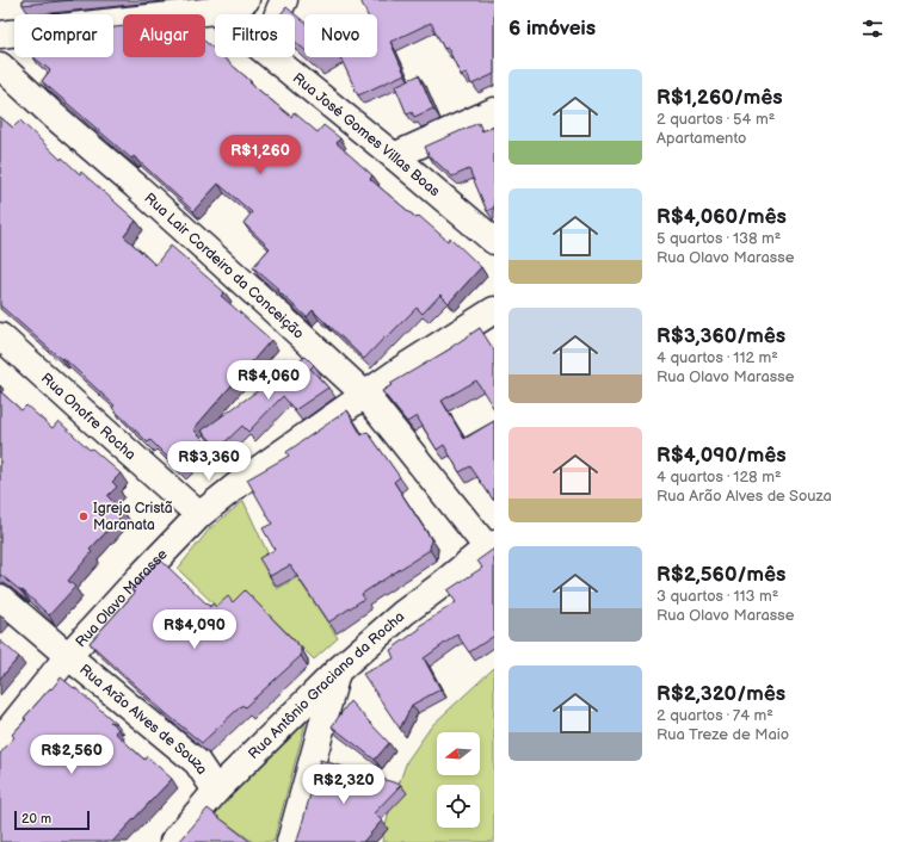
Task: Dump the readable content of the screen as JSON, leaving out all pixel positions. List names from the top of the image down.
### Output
{
  "streets": {
    "street": [
      "Rua José Gomes Villas Boas",
      "Rua Lair Cordeiro da Conceição",
      "Rua Onofre Rocha",
      "Rua Olavo Marasse",
      "Rua Antônio Graciano da Rocha",
      "Rua Arão Alves de Souza"
    ]
  },
  "crossings": [
    ["Rua Lair Cordeiro da Conceição", "Rua Olavo Marasse"],
    ["Rua Lair Cordeiro da Conceição", "Rua Antônio Graciano da Rocha"],
    ["Rua Onofre Rocha", "Rua Olavo Marasse"],
    ["Rua Olavo Marasse", "Rua Arão Alves de Souza"],
    ["Rua Antônio Graciano da Rocha", "Rua Arão Alves de Souza"]
  ],
  "places": ["Igreja Cristã Maranata"],
  "scale_bar": "20 m",
  "north": "left",
  "page": {
    "heading": "6 imóveis",
    "chip": [
      "Comprar",
      "Alugar",
      "Filtros",
      "Novo"
    ],
    "list": [
      {
        "name": "R$1,260/mês",
        "note": "2 quartos · 54 m² · Apartamento"
      },
      {
        "name": "R$4,060/mês",
        "note": "5 quartos · 138 m² · Rua Olavo Marasse"
      },
      {
        "name": "R$3,360/mês",
        "note": "4 quartos · 112 m² · Rua Olavo Marasse"
      },
      {
        "name": "R$4,090/mês",
        "note": "4 quartos · 128 m² · Rua Arão Alves de Souza"
      },
      {
        "name": "R$2,560/mês",
        "note": "3 quartos · 113 m² · Rua Olavo Marasse"
      },
      {
        "name": "R$2,320/mês",
        "note": "2 quartos · 74 m² · Rua Treze de Maio"
      }
    ],
    "price": [
      "R$1,260",
      "R$4,060",
      "R$3,360",
      "R$4,090",
      "R$2,560",
      "R$2,320"
    ],
    "scale": "20 m"
  }
}
